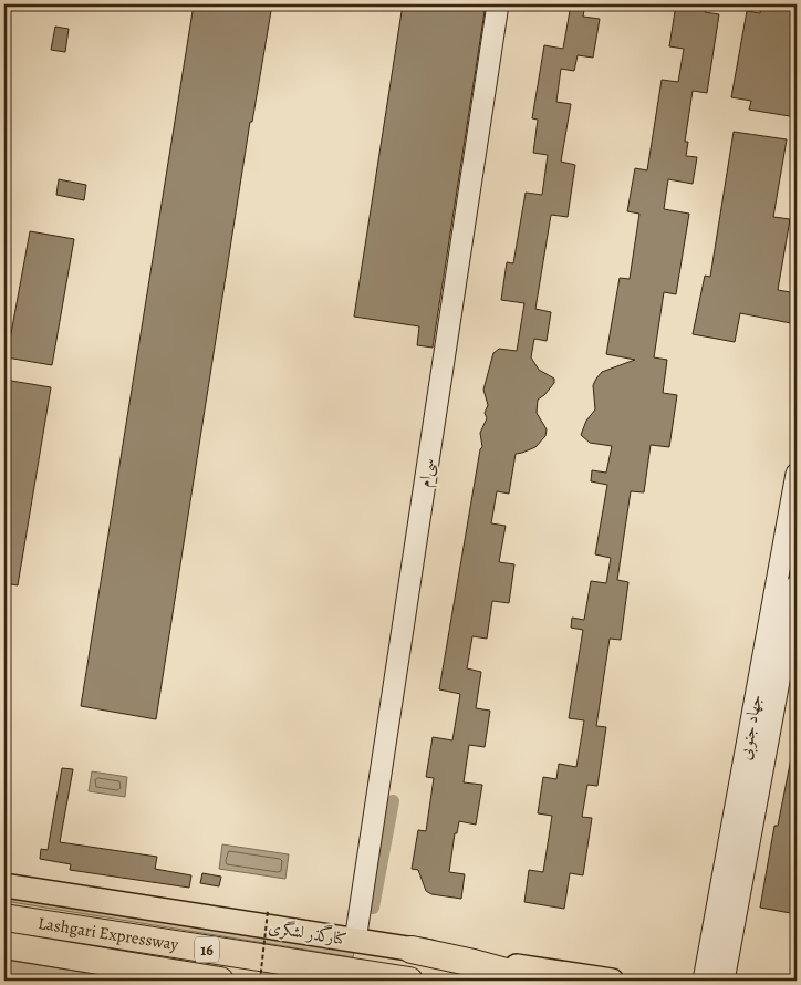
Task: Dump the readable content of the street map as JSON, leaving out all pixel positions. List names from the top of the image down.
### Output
{
  "streets": {
    "highway": ["Lashgari Expressway", "16"],
    "main road": ["کنارگذر لشگری"],
    "street": ["سی‌ام", "جهاد جنوبی"]
  },
  "crossings": [
    ["سی‌ام", "کنارگذر لشگری"]
  ]
}
